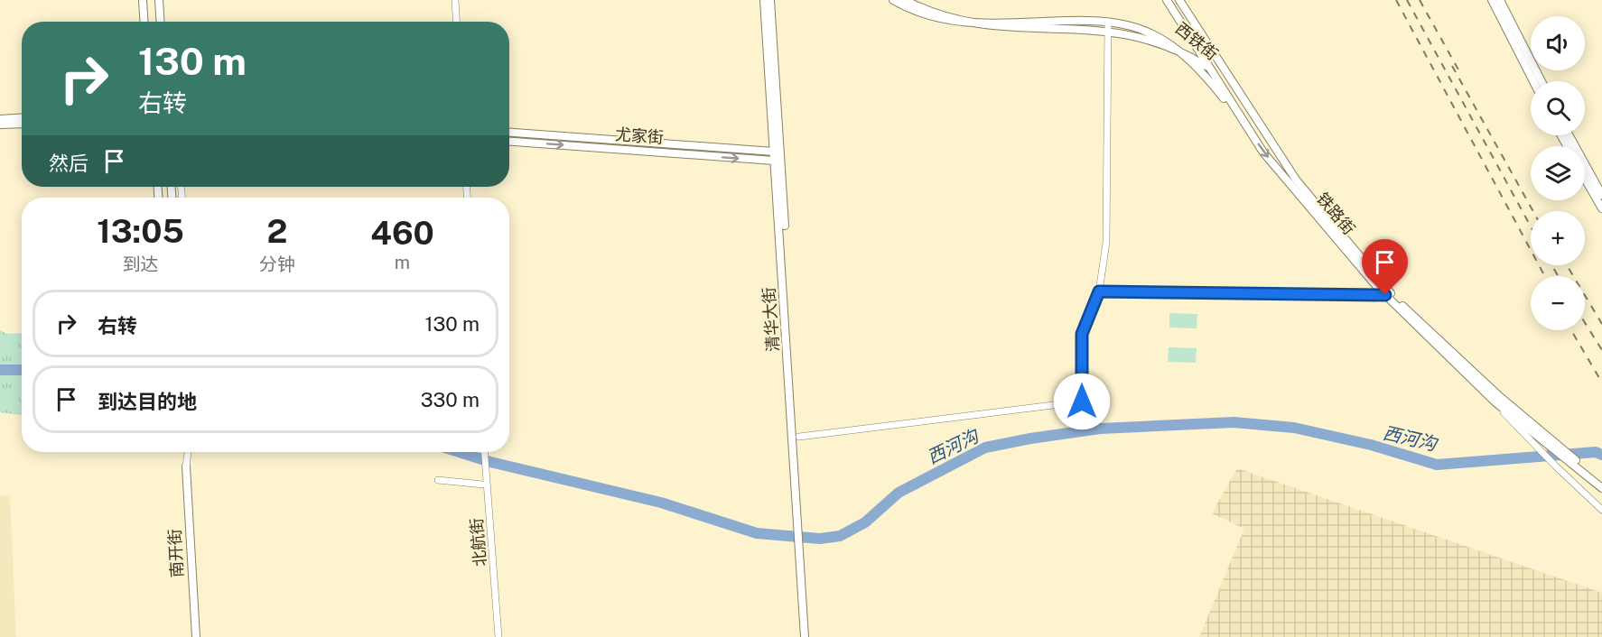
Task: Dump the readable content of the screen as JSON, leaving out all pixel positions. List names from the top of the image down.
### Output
{
  "streets": {
    "main road": [
      "西铁街",
      "尤家街",
      "铁路街",
      "清华大街",
      "南开街"
    ],
    "street": ["北航街"]
  },
  "crossings": [
    ["西铁街", "铁路街"],
    ["尤家街", "清华大街"]
  ],
  "water": ["西河沟"],
  "page": {
    "map_buttons": ["+", "−"],
    "turn": ["130 m", "右转"],
    "then": "然后",
    "eta": [
      "13:05",
      "到达",
      "2",
      "分钟",
      "460",
      "m"
    ],
    "list": [
      {
        "name": "右转",
        "value": "130 m"
      },
      {
        "name": "到达目的地",
        "value": "330 m"
      }
    ]
  }
}
